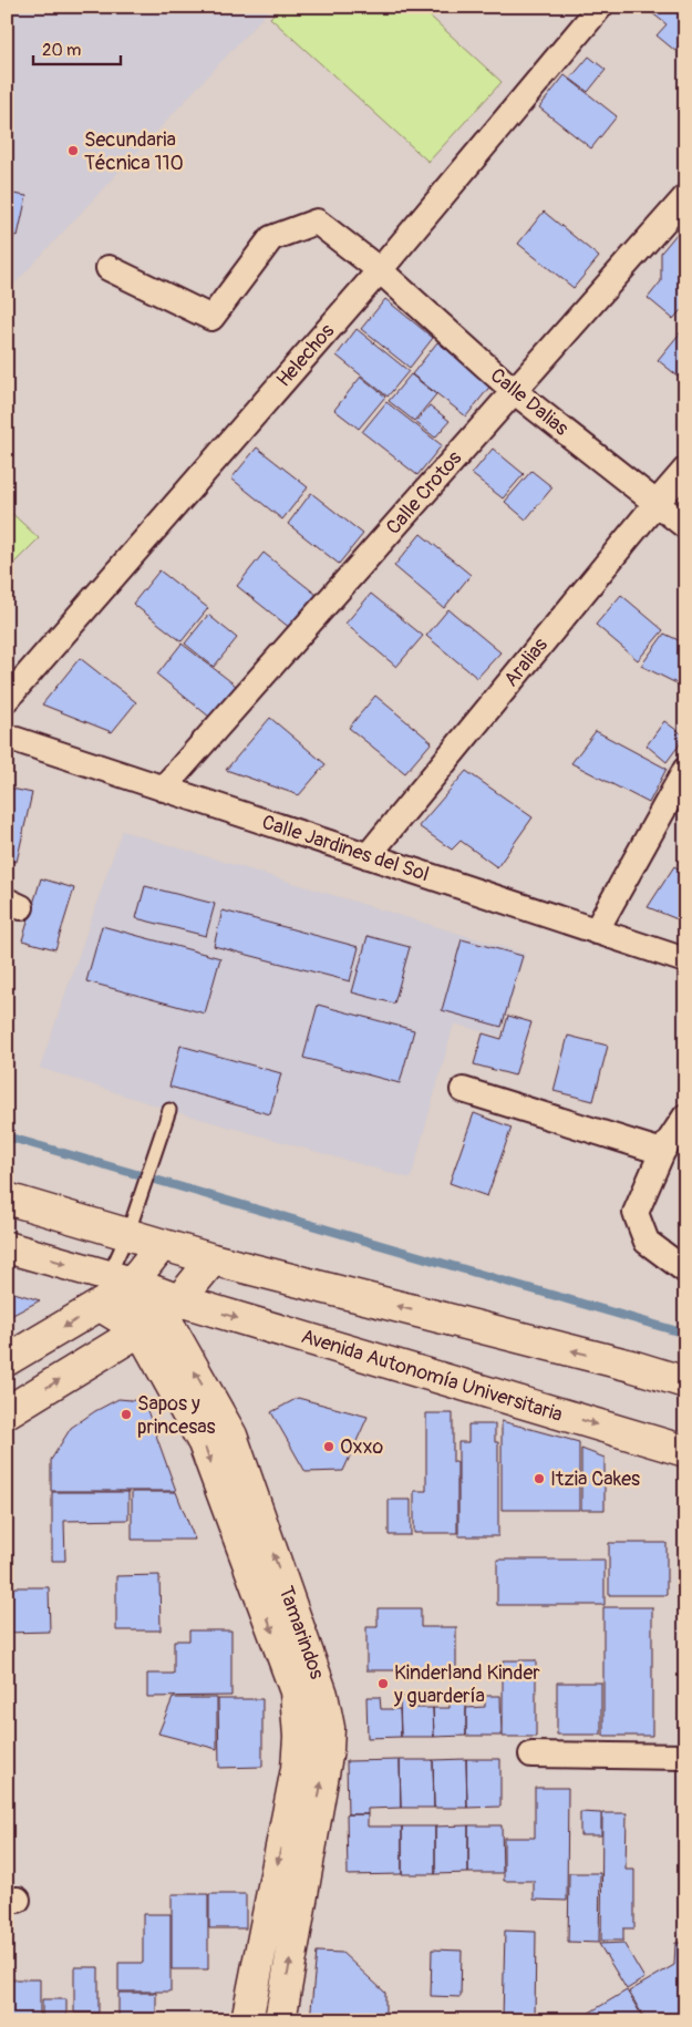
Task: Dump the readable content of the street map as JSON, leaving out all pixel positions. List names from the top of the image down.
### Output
{
  "streets": {
    "street": [
      "Helechos",
      "Calle Dalias",
      "Calle Crotos",
      "Aralias",
      "Calle Jardines del Sol",
      "Avenida Autonomía Universitaria",
      "Tamarindos"
    ]
  },
  "crossings": [
    ["Helechos", "Calle Dalias"],
    ["Calle Dalias", "Calle Crotos"],
    ["Calle Dalias", "Aralias"],
    ["Calle Crotos", "Calle Jardines del Sol"],
    ["Aralias", "Calle Jardines del Sol"],
    ["Avenida Autonomía Universitaria", "Tamarindos"]
  ],
  "places": [
    "Secundaria Técnica 110",
    "Sapos y princesas",
    "Oxxo",
    "Itzia Cakes",
    "Kinderland Kinder y guardería"
  ],
  "scale_bar": "20 m"
}
